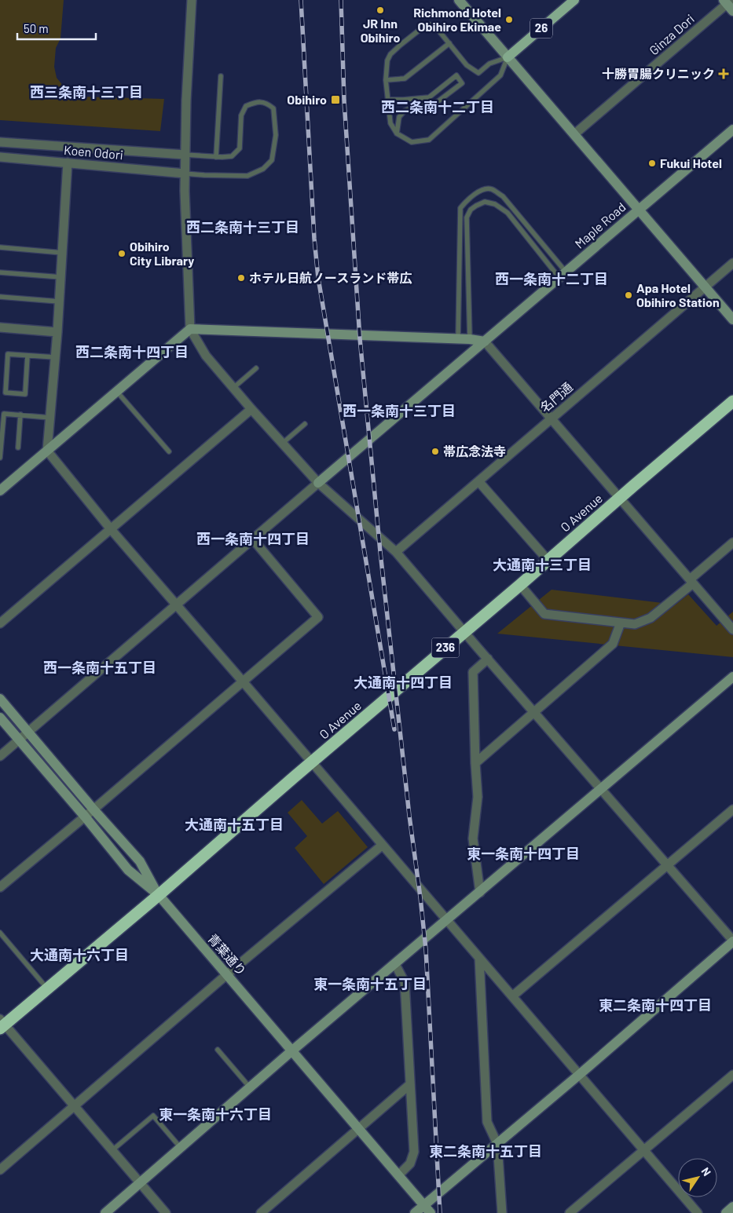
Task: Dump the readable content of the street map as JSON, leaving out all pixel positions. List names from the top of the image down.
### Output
{
  "streets": {
    "highway": ["O Avenue", "236"],
    "main road": ["26"],
    "street": [
      "Ginza Dori",
      "Koen Odori",
      "Maple Road",
      "名門通",
      "青葉通り"
    ]
  },
  "crossings": [
    ["O Avenue", "青葉通り"]
  ],
  "districts": [
    "西三条南十三丁目",
    "西二条南十二丁目",
    "西二条南十三丁目",
    "西一条南十二丁目",
    "西二条南十四丁目",
    "西一条南十三丁目",
    "西一条南十四丁目",
    "大通南十三丁目",
    "西一条南十五丁目",
    "大通南十四丁目",
    "大通南十五丁目",
    "東一条南十四丁目",
    "大通南十六丁目",
    "東一条南十五丁目",
    "東二条南十四丁目",
    "東一条南十六丁目",
    "東二条南十五丁目"
  ],
  "places": {
    "other": [
      "JR Inn Obihiro",
      "Richmond Hotel Obihiro Ekimae",
      "Fukui Hotel",
      "Obihiro City Library",
      "ホテル日航ノースランド帯広",
      "Apa Hotel Obihiro Station",
      "帯広念法寺"
    ],
    "health": ["十勝胃腸クリニック"],
    "transit": ["Obihiro"]
  },
  "scale_bar": "50 m",
  "north": "top right"
}
